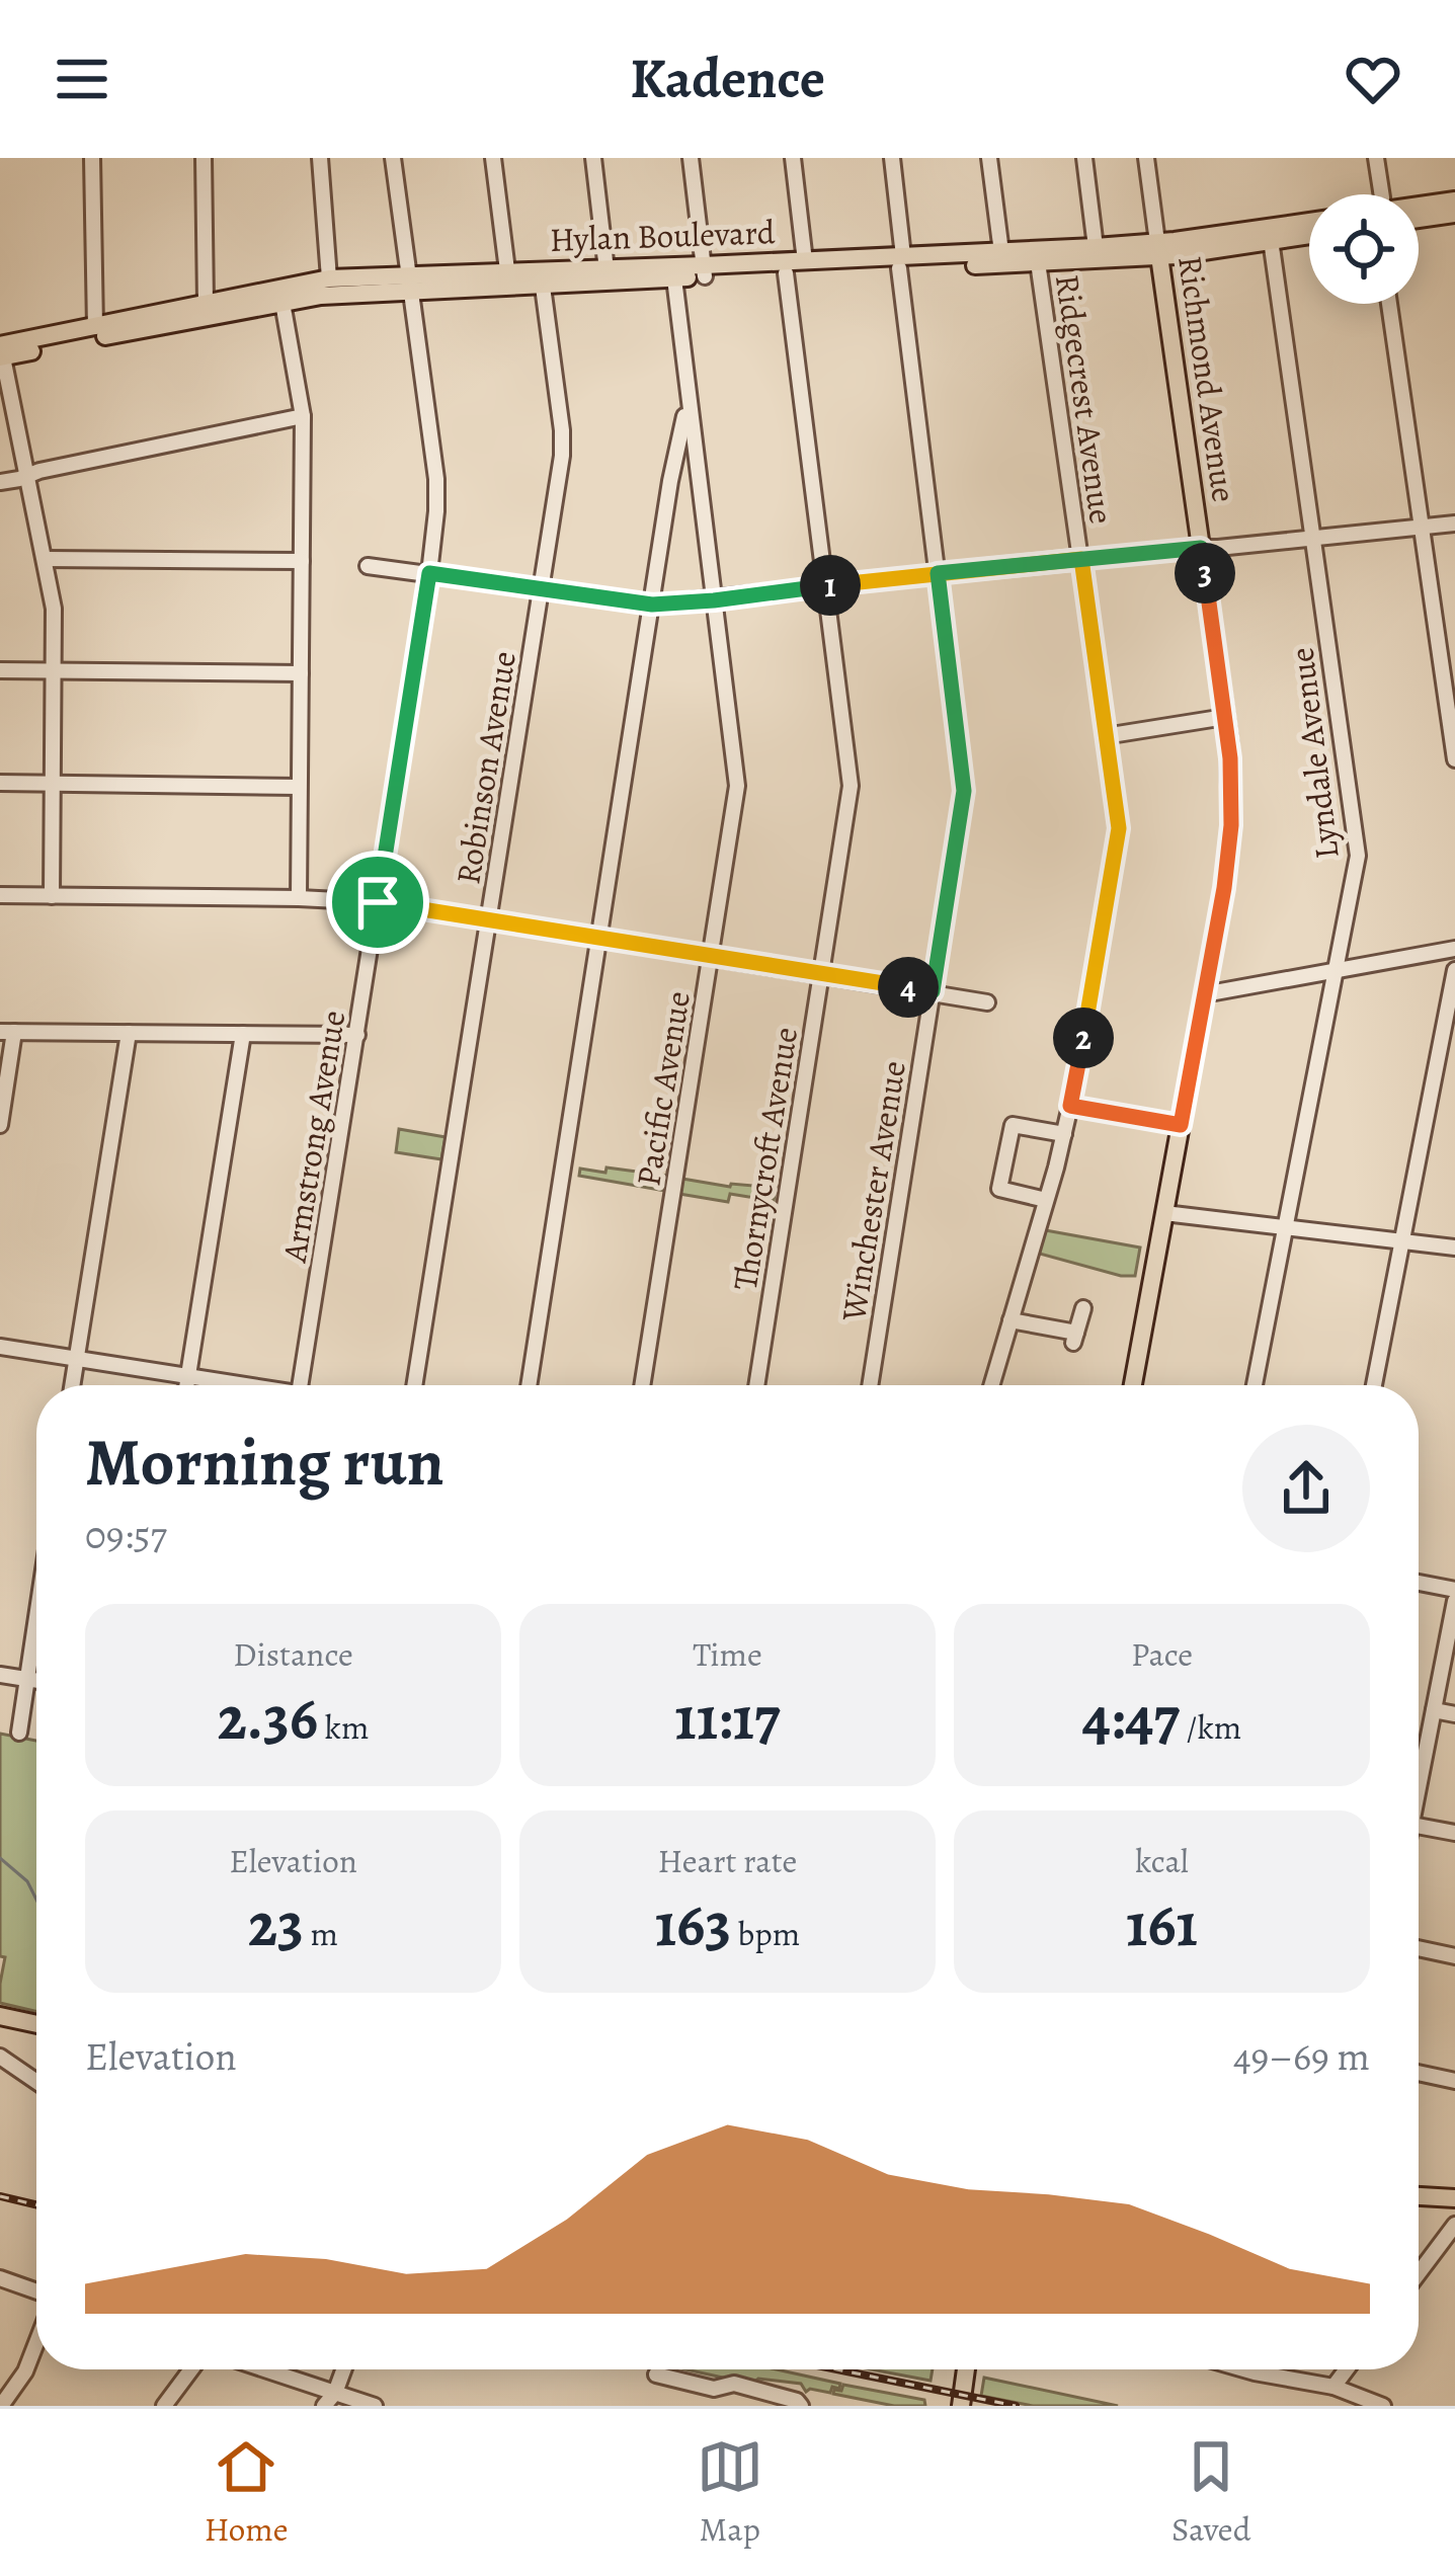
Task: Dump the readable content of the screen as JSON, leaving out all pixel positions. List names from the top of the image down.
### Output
{
  "streets": {
    "main road": ["Hylan Boulevard", "Richmond Avenue"],
    "street": [
      "Ridgecrest Avenue",
      "Lyndale Avenue",
      "Robinson Avenue",
      "Pacific Avenue",
      "Armstrong Avenue",
      "Thornycroft Avenue",
      "Winchester Avenue"
    ]
  },
  "crossings": [
    ["Hylan Boulevard", "Richmond Avenue"],
    ["Hylan Boulevard", "Ridgecrest Avenue"],
    ["Hylan Boulevard", "Lyndale Avenue"],
    ["Hylan Boulevard", "Robinson Avenue"],
    ["Hylan Boulevard", "Pacific Avenue"],
    ["Hylan Boulevard", "Armstrong Avenue"],
    ["Hylan Boulevard", "Thornycroft Avenue"],
    ["Hylan Boulevard", "Winchester Avenue"]
  ],
  "page": {
    "header": "Kadence",
    "pins": [
      "3",
      "1",
      "4",
      "2"
    ],
    "heading": ["Morning run", "09:57"],
    "stats": [
      ["Distance", "2.36 km"],
      ["Time", "11:17"],
      ["Pace", "4:47 /km"],
      ["Elevation", "23 m"],
      ["Heart rate", "163 bpm"],
      ["kcal", "161"]
    ],
    "chart": ["Elevation", "49–69 m"],
    "tabs": ["Home", "Map", "Saved"]
  }
}
